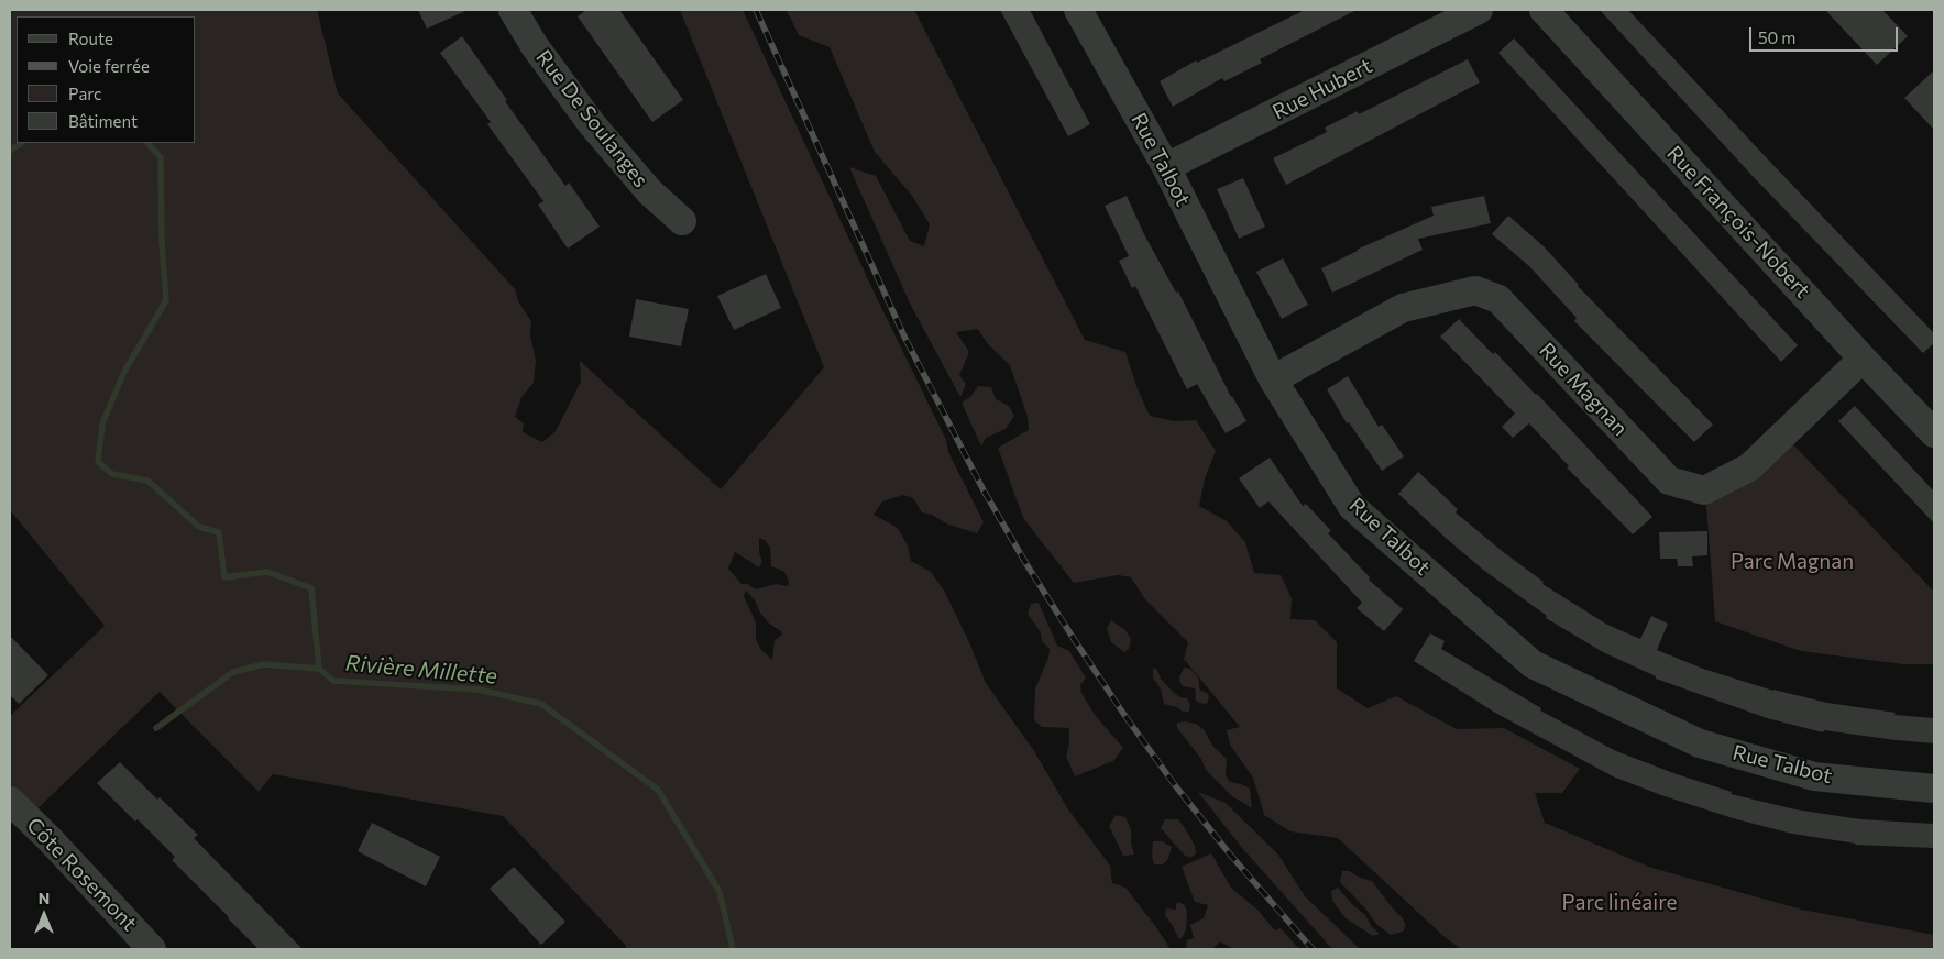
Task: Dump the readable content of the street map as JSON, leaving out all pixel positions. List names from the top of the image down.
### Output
{
  "streets": {
    "street": [
      "Rue Hubert",
      "Rue De Soulanges",
      "Rue Talbot",
      "Rue François-Nobert",
      "Rue Magnan",
      "Côte Rosemont"
    ]
  },
  "crossings": [
    ["Rue Hubert", "Rue Talbot"],
    ["Rue Talbot", "Rue Magnan"],
    ["Rue François-Nobert", "Rue Magnan"]
  ],
  "water": ["Rivière Millette"],
  "parks": ["Parc Magnan", "Parc linéaire"],
  "legend": [
    "Route",
    "Voie ferrée",
    "Parc",
    "Bâtiment"
  ],
  "scale_bar": "50 m",
  "north": "top"
}
